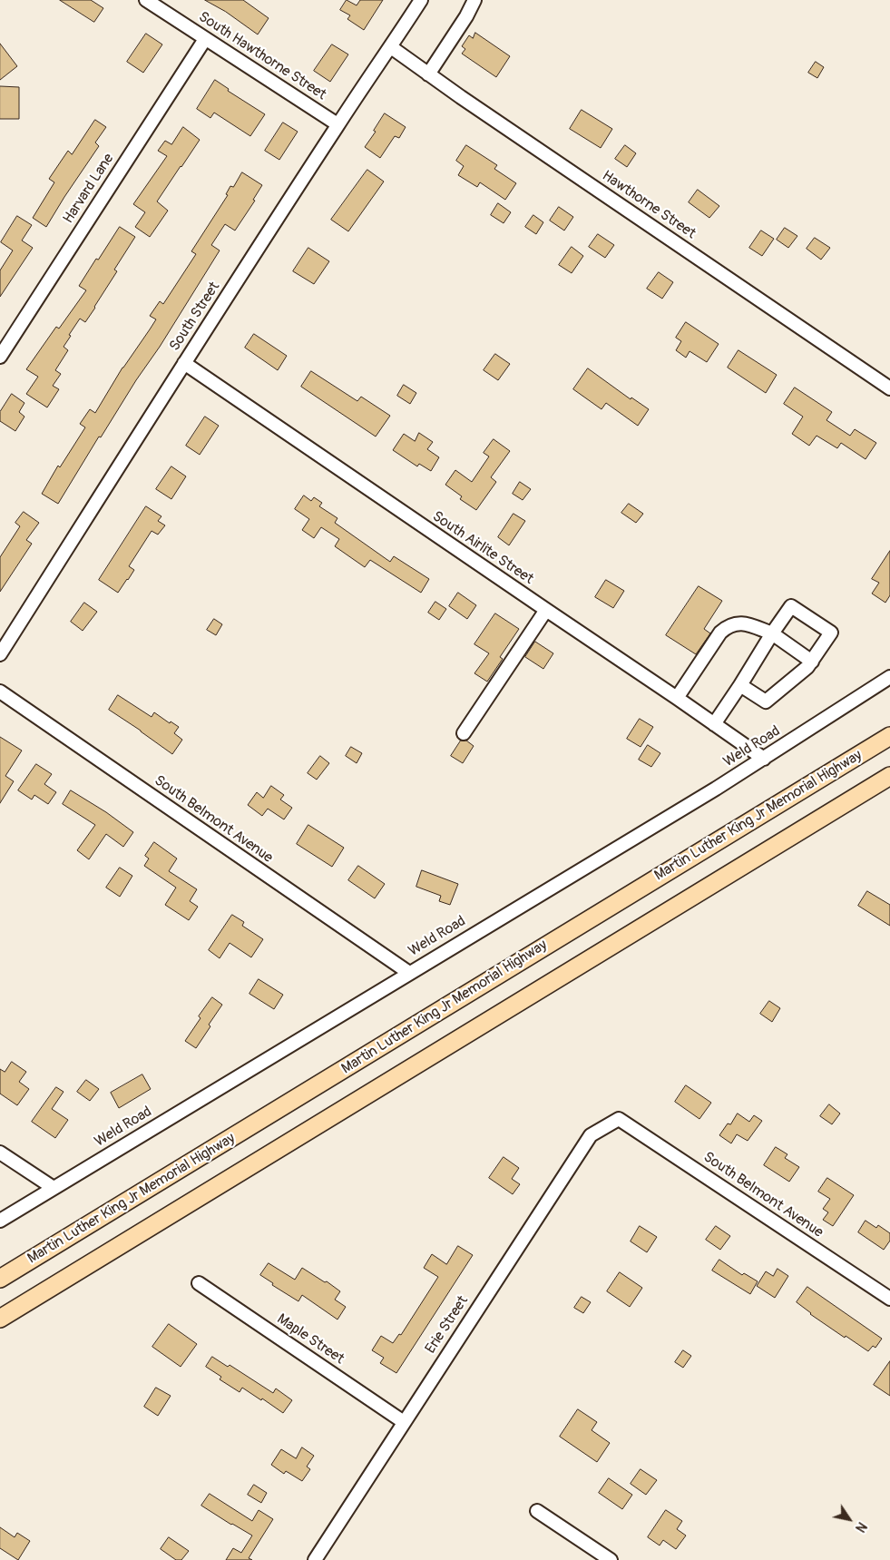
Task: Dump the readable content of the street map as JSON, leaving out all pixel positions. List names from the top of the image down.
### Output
{
  "streets": {
    "highway": ["Martin Luther King Jr Memorial Highway"],
    "street": [
      "South Hawthorne Street",
      "Harvard Lane",
      "Hawthorne Street",
      "South Street",
      "South Airlite Street",
      "Weld Road",
      "South Belmont Avenue",
      "Erie Street",
      "Maple Street"
    ]
  },
  "crossings": [
    ["South Hawthorne Street", "Harvard Lane"],
    ["South Hawthorne Street", "South Street"],
    ["Hawthorne Street", "South Street"],
    ["South Street", "South Airlite Street"],
    ["South Airlite Street", "Weld Road"],
    ["Weld Road", "South Belmont Avenue"],
    ["South Belmont Avenue", "Erie Street"],
    ["Erie Street", "Maple Street"]
  ],
  "north": "bottom right"
}
